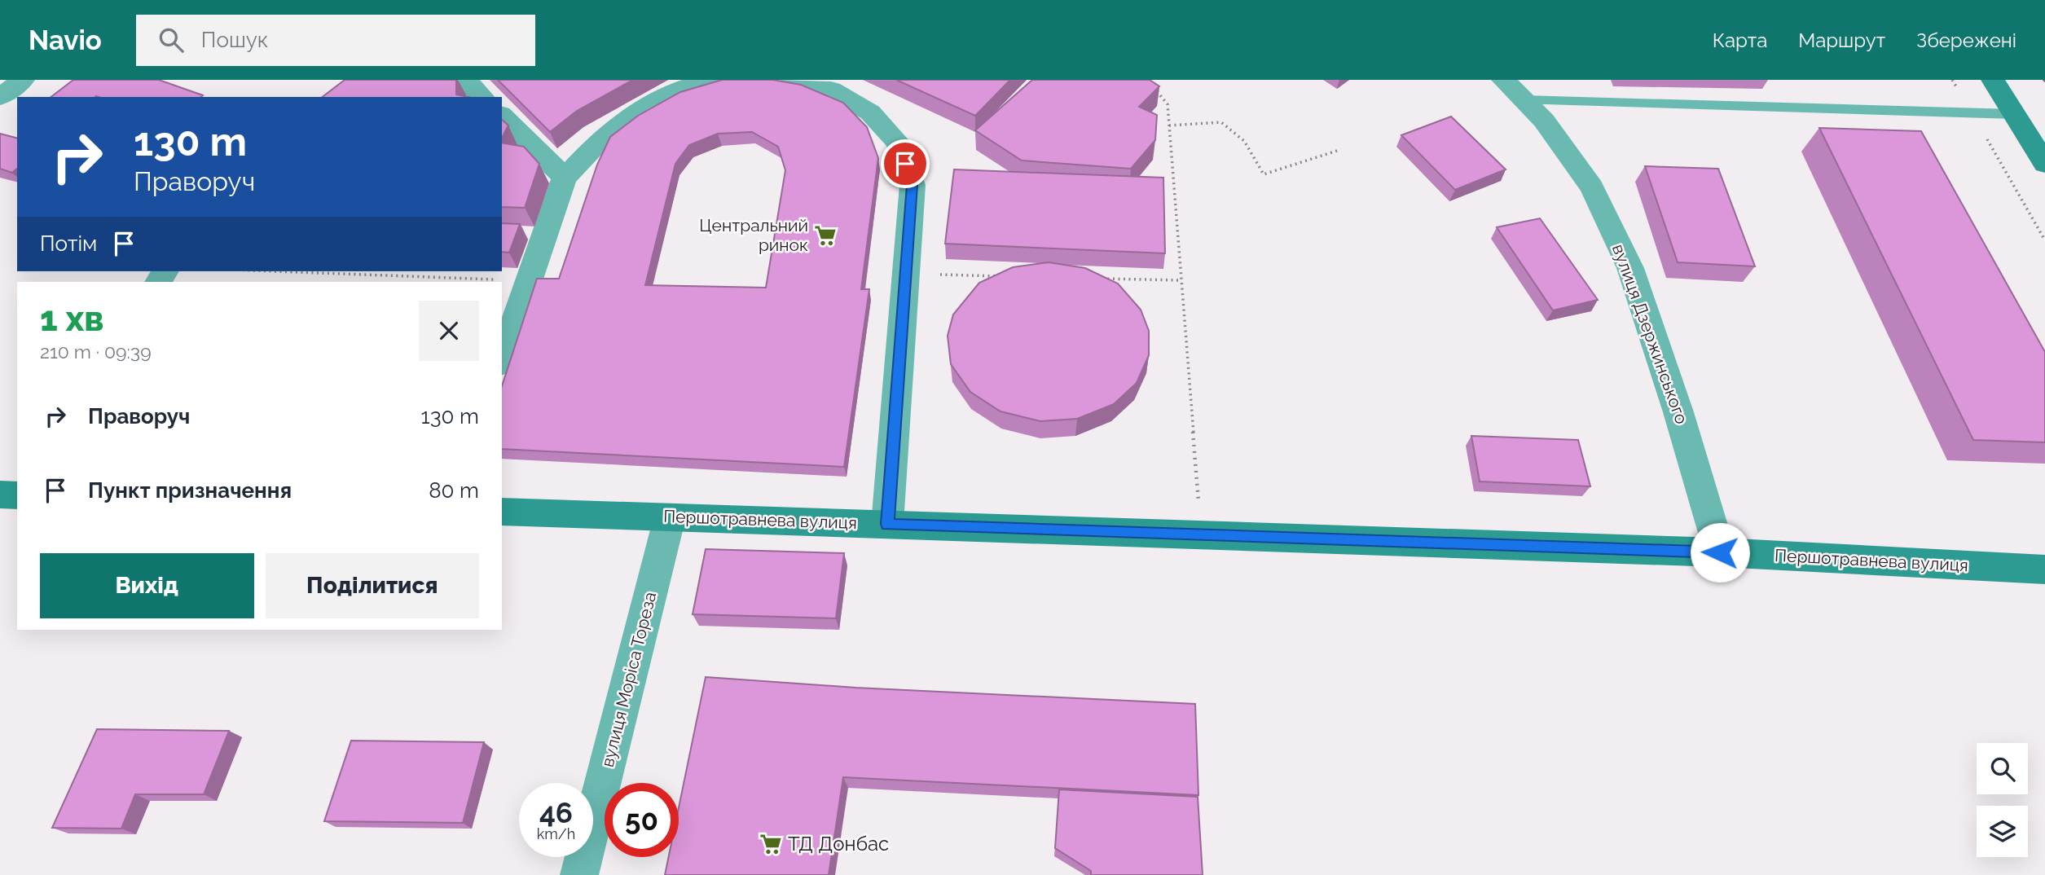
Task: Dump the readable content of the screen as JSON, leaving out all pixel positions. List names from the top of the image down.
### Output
{
  "streets": {
    "main road": ["Першотравнева вулиця"],
    "street": ["вулиця Дзержинського", "вулиця Моріса Тореза"]
  },
  "crossings": [
    ["вулиця Дзержинського", "Першотравнева вулиця"],
    ["Першотравнева вулиця", "вулиця Моріса Тореза"]
  ],
  "places": {
    "supermarket": ["Центральний ринок", "ТД Донбас"]
  },
  "page": {
    "header": "Navio",
    "search": "Пошук",
    "nav": ["Карта", "Маршрут", "Збережені"],
    "turn": ["130 m", "Праворуч"],
    "then": "Потім",
    "heading": ["1 хв", "210 m · 09:39"],
    "list": [
      {
        "name": "Праворуч",
        "value": "130 m"
      },
      {
        "name": "Пункт призначення",
        "value": "80 m"
      }
    ],
    "buttons": ["Вихід", "Поділитися"],
    "speed": "46 km/h",
    "limit": "50"
  }
}
